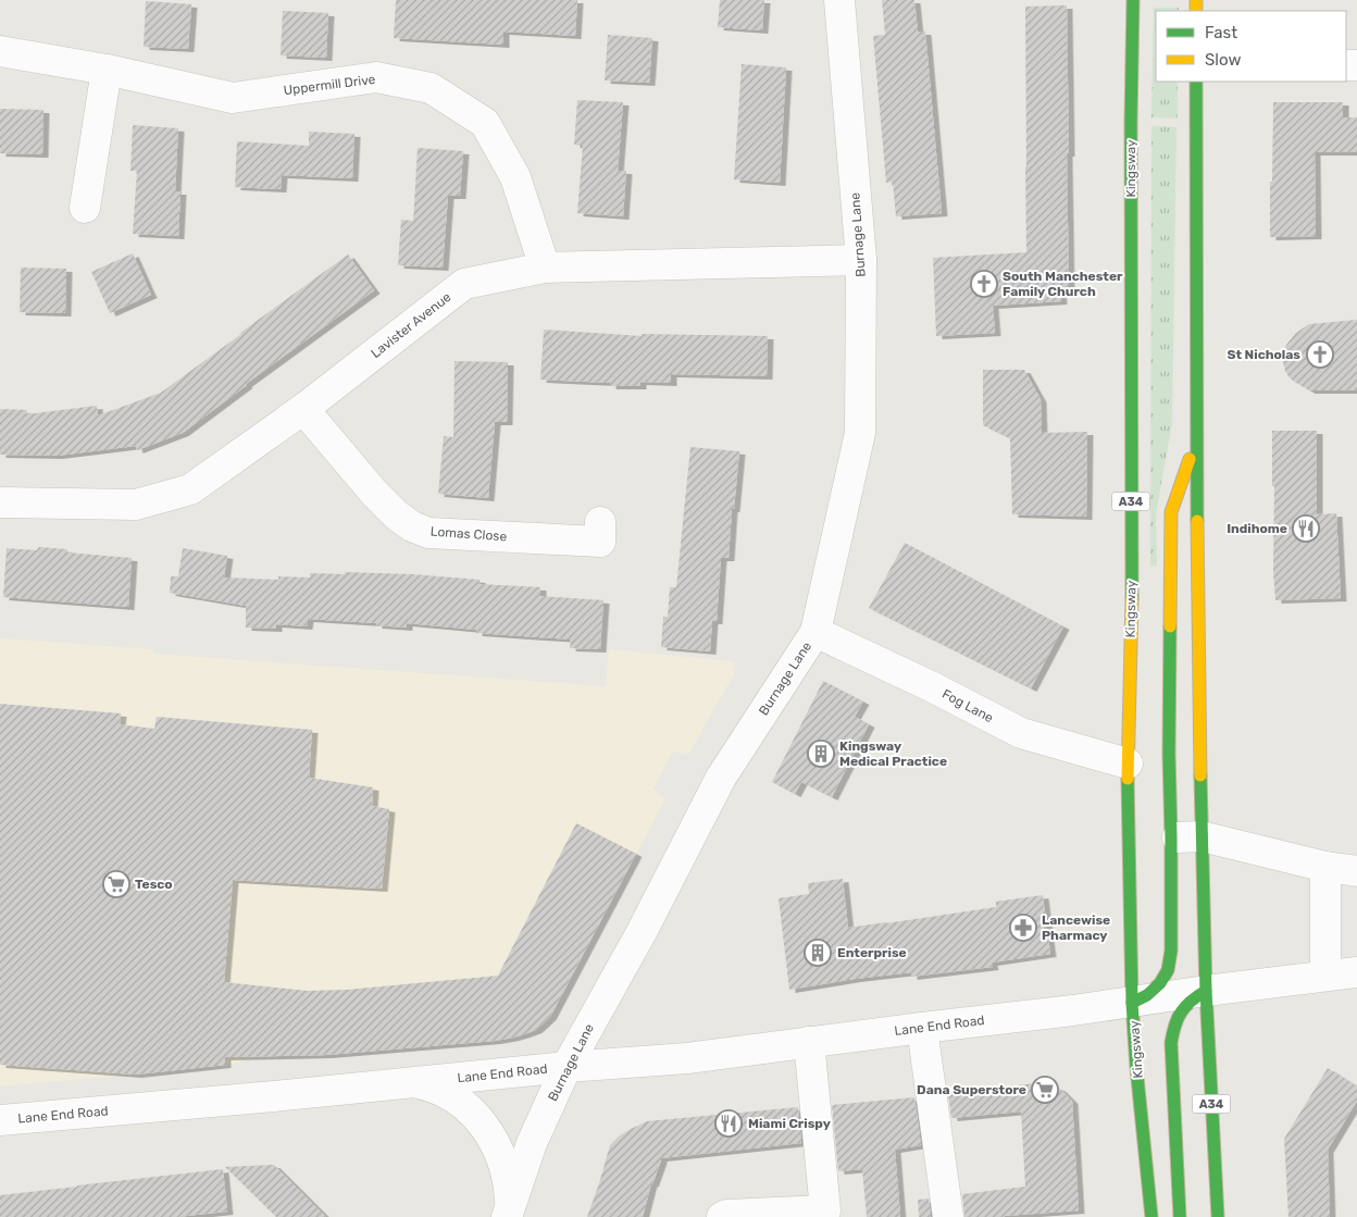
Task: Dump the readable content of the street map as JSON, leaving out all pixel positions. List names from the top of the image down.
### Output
{
  "streets": {
    "highway": ["Kingsway", "A34"],
    "street": [
      "Uppermill Drive",
      "Burnage Lane",
      "Lavister Avenue",
      "Lomas Close",
      "Fog Lane",
      "Lane End Road"
    ]
  },
  "crossings": [
    ["Uppermill Drive", "Lavister Avenue"],
    ["Kingsway", "Fog Lane"],
    ["Kingsway", "Lane End Road"],
    ["Burnage Lane", "Lavister Avenue"],
    ["Burnage Lane", "Fog Lane"],
    ["Burnage Lane", "Lane End Road"],
    ["Lavister Avenue", "Lomas Close"]
  ],
  "places": {
    "church": ["South Manchester Family Church", "St Nicholas"],
    "restaurant": ["Indihome", "Miami Crispy"],
    "building": ["Kingsway Medical Practice", "Enterprise"],
    "supermarket": ["Tesco", "Dana Superstore"],
    "pharmacy": ["Lancewise Pharmacy"]
  },
  "legend": ["Fast", "Slow"]
}
